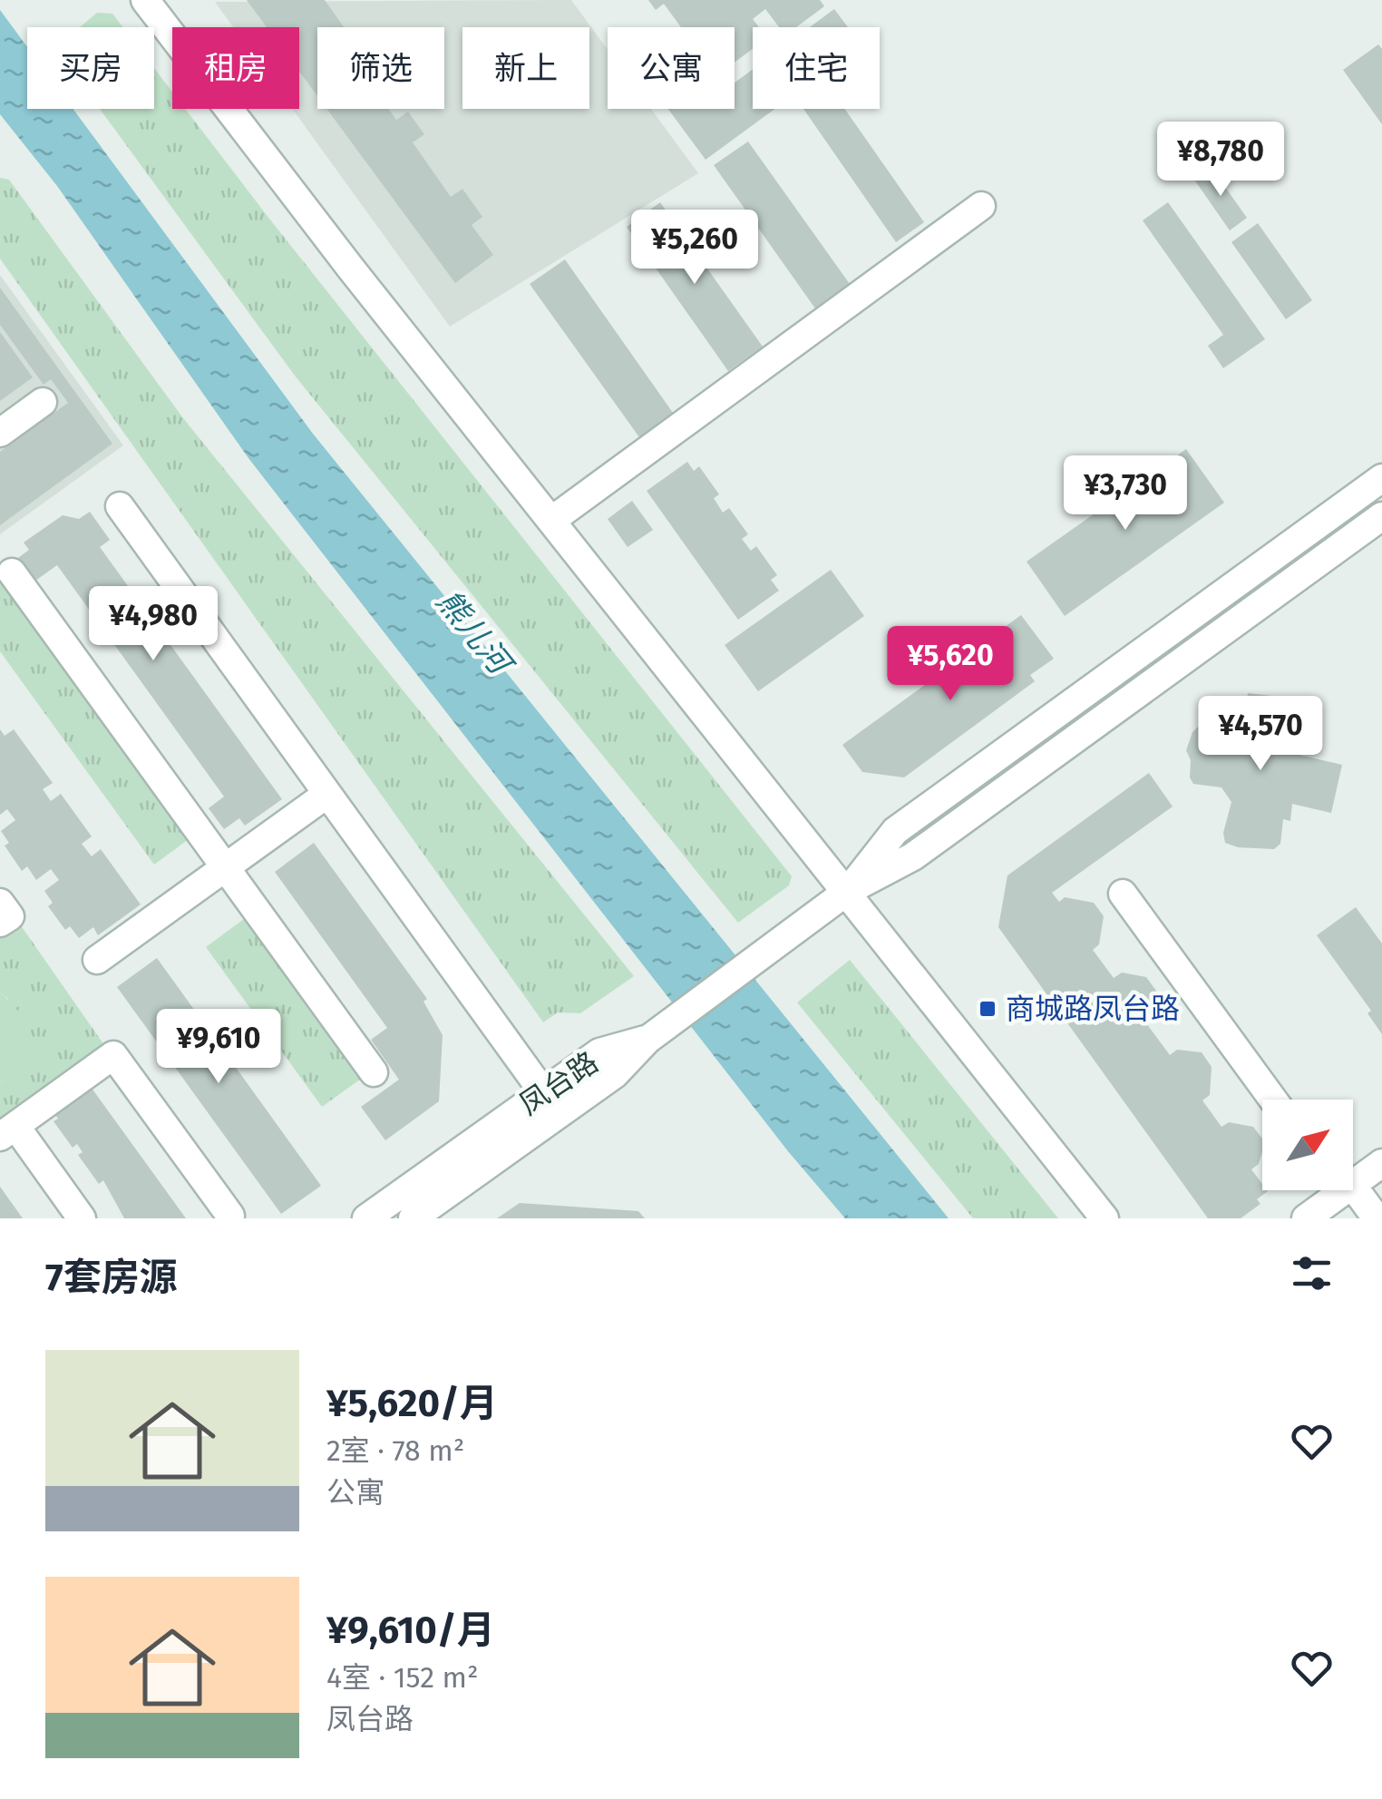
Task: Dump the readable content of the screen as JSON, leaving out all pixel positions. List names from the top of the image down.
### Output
{
  "streets": {
    "street": ["凤台路"]
  },
  "water": ["熊儿河"],
  "places": {
    "transit": ["商城路凤台路"]
  },
  "north": "top right",
  "page": {
    "chip": [
      "买房",
      "租房",
      "筛选",
      "新上",
      "公寓",
      "住宅"
    ],
    "price": [
      "¥8,780",
      "¥5,260",
      "¥3,730",
      "¥4,980",
      "¥5,620",
      "¥4,570",
      "¥9,610"
    ],
    "heading": "7套房源",
    "list": [
      {
        "name": "¥5,620/月",
        "note": "2室 · 78 m² · 公寓"
      },
      {
        "name": "¥9,610/月",
        "note": "4室 · 152 m² · 凤台路"
      }
    ]
  }
}
